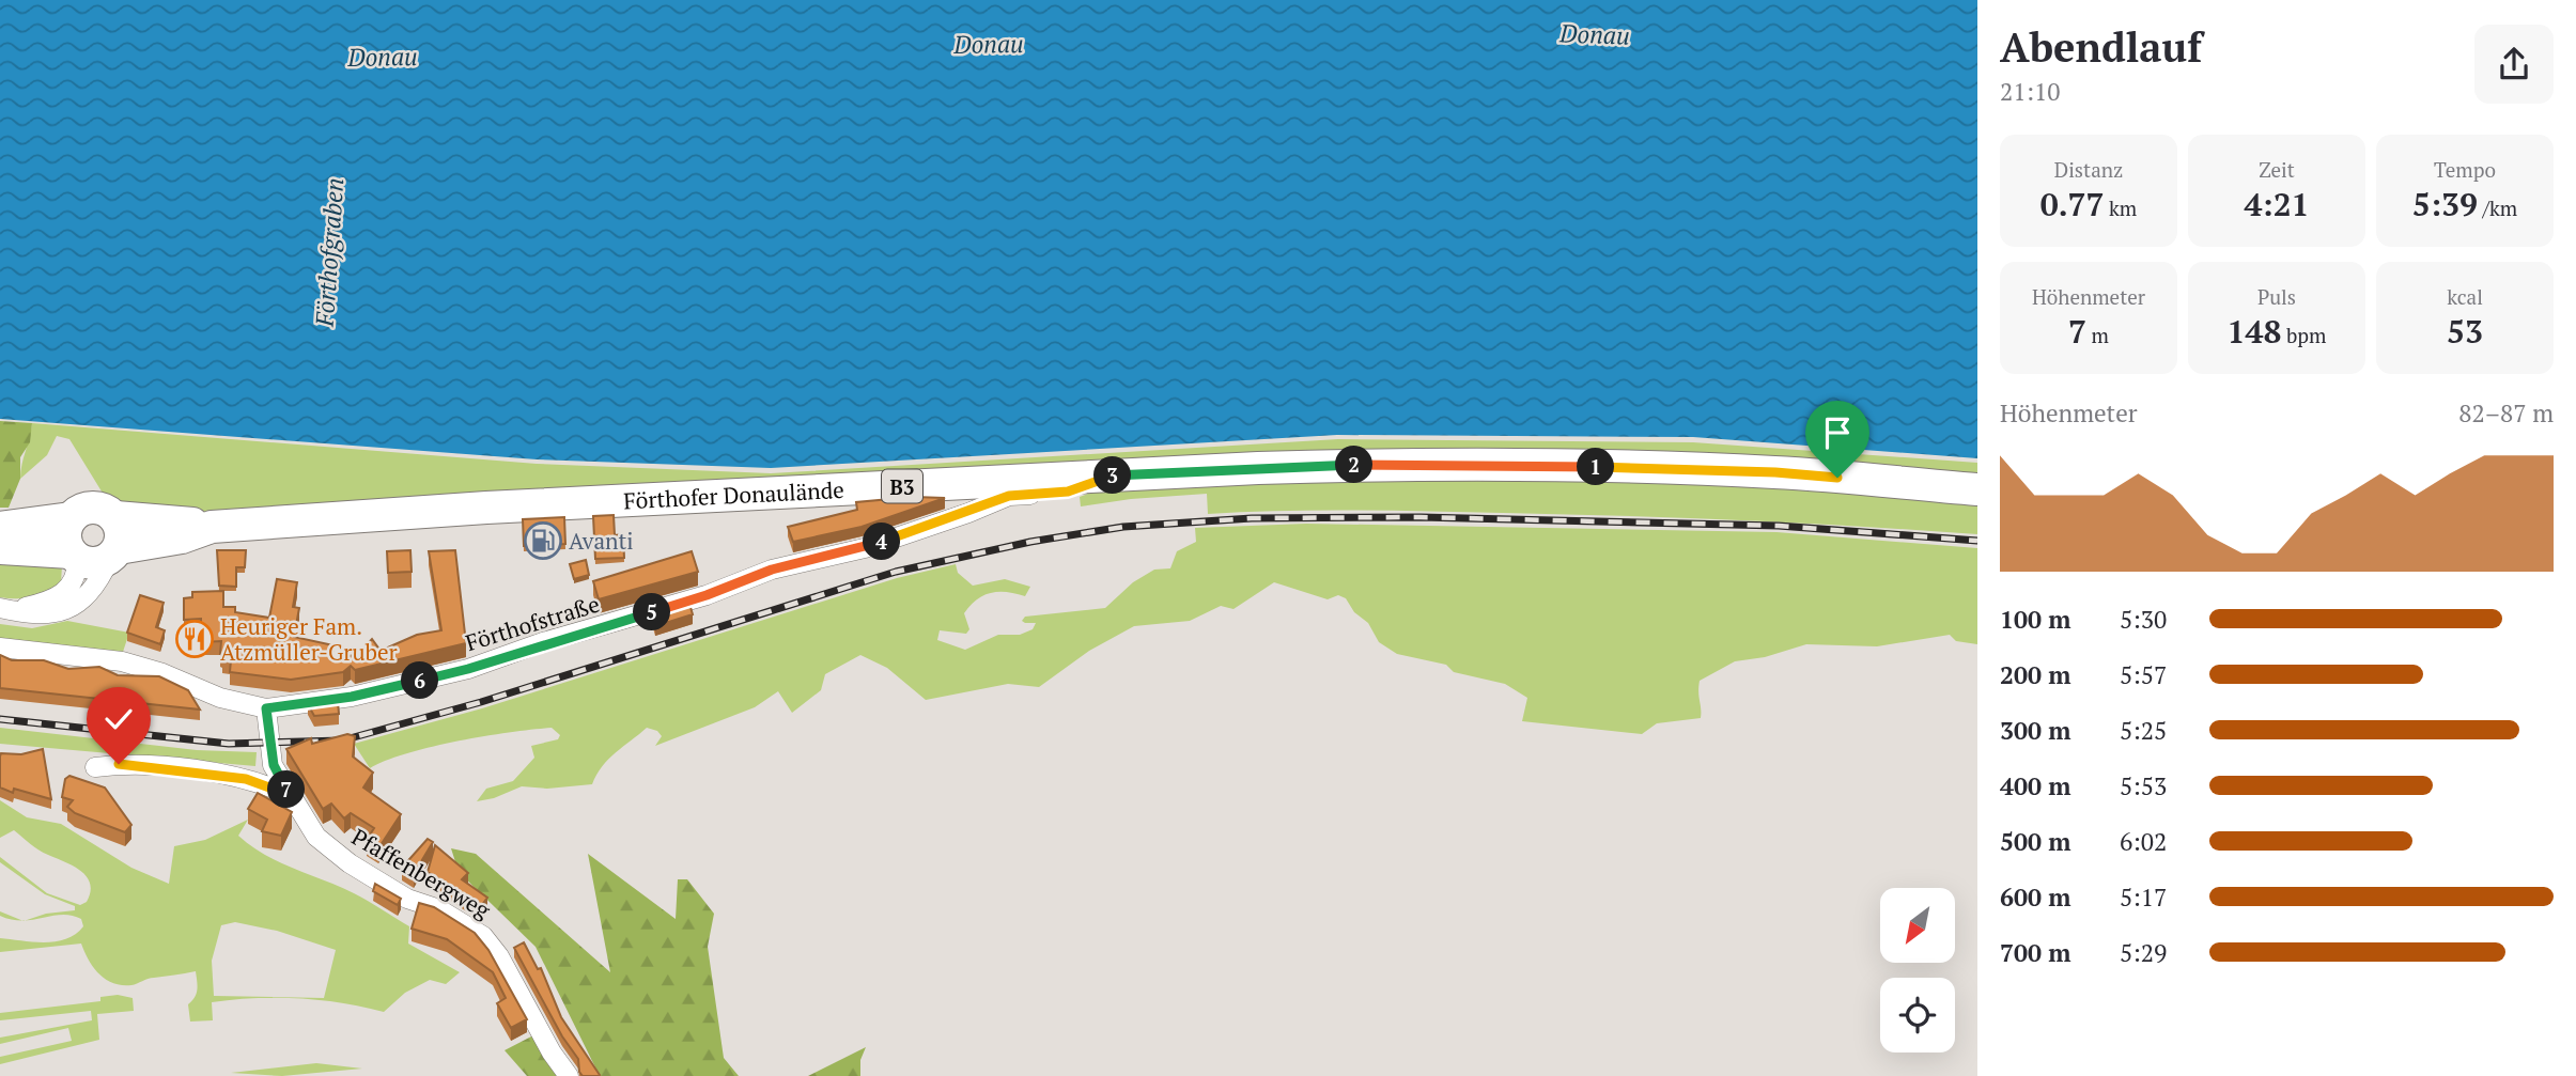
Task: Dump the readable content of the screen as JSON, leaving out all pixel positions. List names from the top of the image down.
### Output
{
  "streets": {
    "main road": ["B3", "Förthofer Donaulände"],
    "street": ["Förthofstraße", "Pfaffenbergweg"]
  },
  "crossings": [
    ["B3", "Förthofer Donaulände"],
    ["Förthofer Donaulände", "Förthofstraße"],
    ["Förthofstraße", "Pfaffenbergweg"]
  ],
  "water": ["Donau", "Förthofgraben"],
  "places": {
    "fuel station": ["Avanti"],
    "restaurant": ["Heuriger Fam. Atzmüller-Gruber"]
  },
  "north": "bottom left",
  "page": {
    "heading": ["Abendlauf", "21:10"],
    "stats": [
      ["Distanz", "0.77 km"],
      ["Zeit", "4:21"],
      ["Tempo", "5:39 /km"],
      ["Höhenmeter", "7 m"],
      ["Puls", "148 bpm"],
      ["kcal", "53"]
    ],
    "chart": ["Höhenmeter", "82–87 m"],
    "pins": [
      "2",
      "1",
      "3",
      "4",
      "5",
      "6",
      "7"
    ],
    "list": [
      {
        "name": "100 m",
        "note": "5:30"
      },
      {
        "name": "200 m",
        "note": "5:57"
      },
      {
        "name": "300 m",
        "note": "5:25"
      },
      {
        "name": "400 m",
        "note": "5:53"
      },
      {
        "name": "500 m",
        "note": "6:02"
      },
      {
        "name": "600 m",
        "note": "5:17"
      },
      {
        "name": "700 m",
        "note": "5:29"
      }
    ]
  }
}
